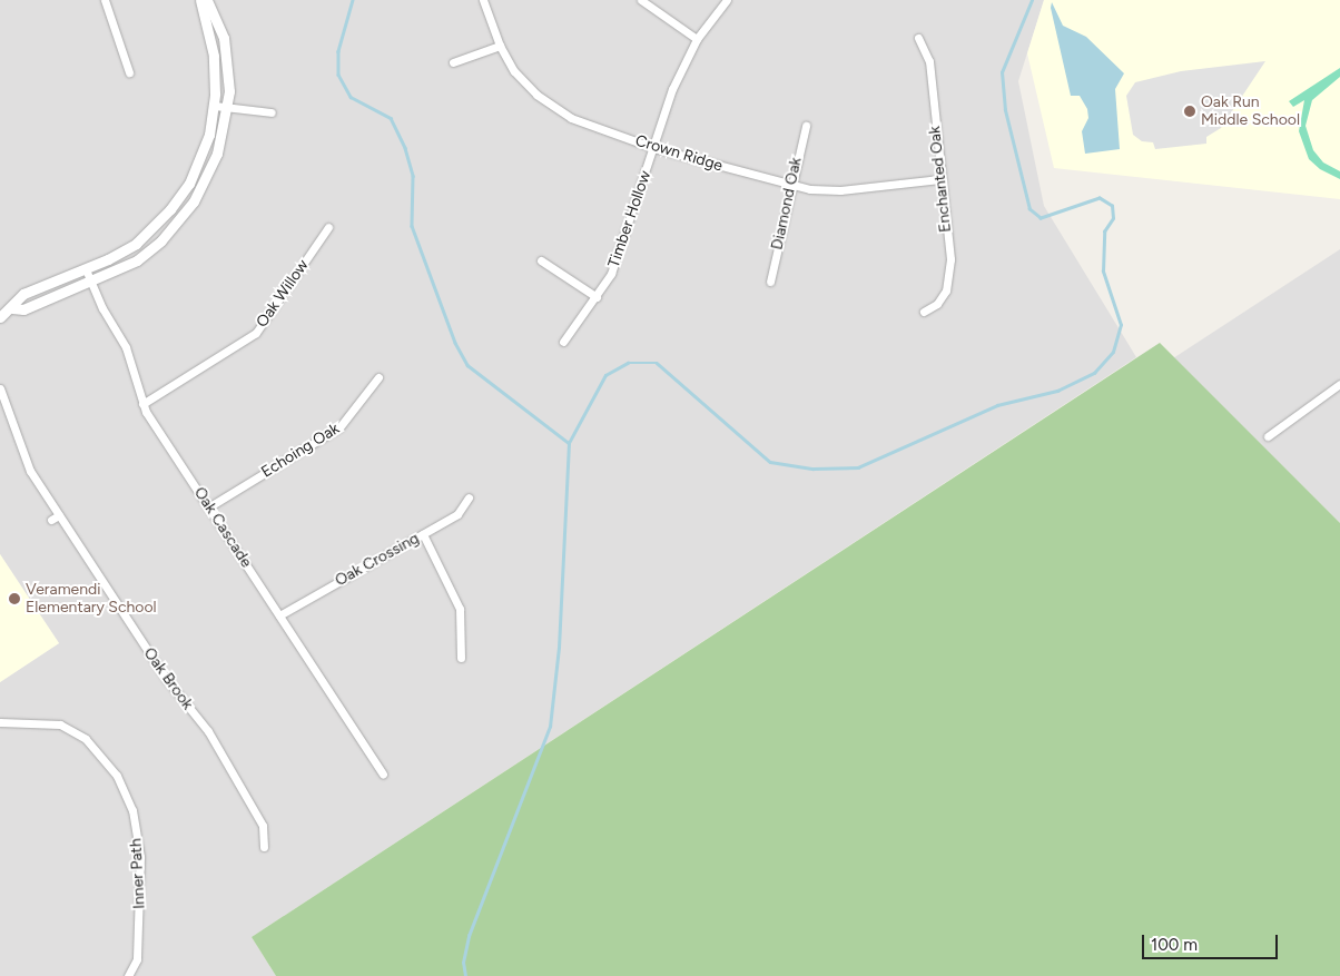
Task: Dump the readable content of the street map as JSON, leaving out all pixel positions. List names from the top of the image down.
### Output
{
  "streets": {
    "street": [
      "Crown Ridge",
      "Enchanted Oak",
      "Diamond Oak",
      "Timber Hollow",
      "Oak Willow",
      "Echoing Oak",
      "Oak Cascade",
      "Oak Crossing",
      "Oak Brook",
      "Inner Path"
    ]
  },
  "crossings": [
    ["Crown Ridge", "Enchanted Oak"],
    ["Crown Ridge", "Diamond Oak"],
    ["Crown Ridge", "Timber Hollow"],
    ["Oak Willow", "Oak Cascade"],
    ["Echoing Oak", "Oak Cascade"],
    ["Oak Cascade", "Oak Crossing"]
  ],
  "places": ["Oak Run Middle School", "Veramendi Elementary School"],
  "scale_bar": "100 m"
}
